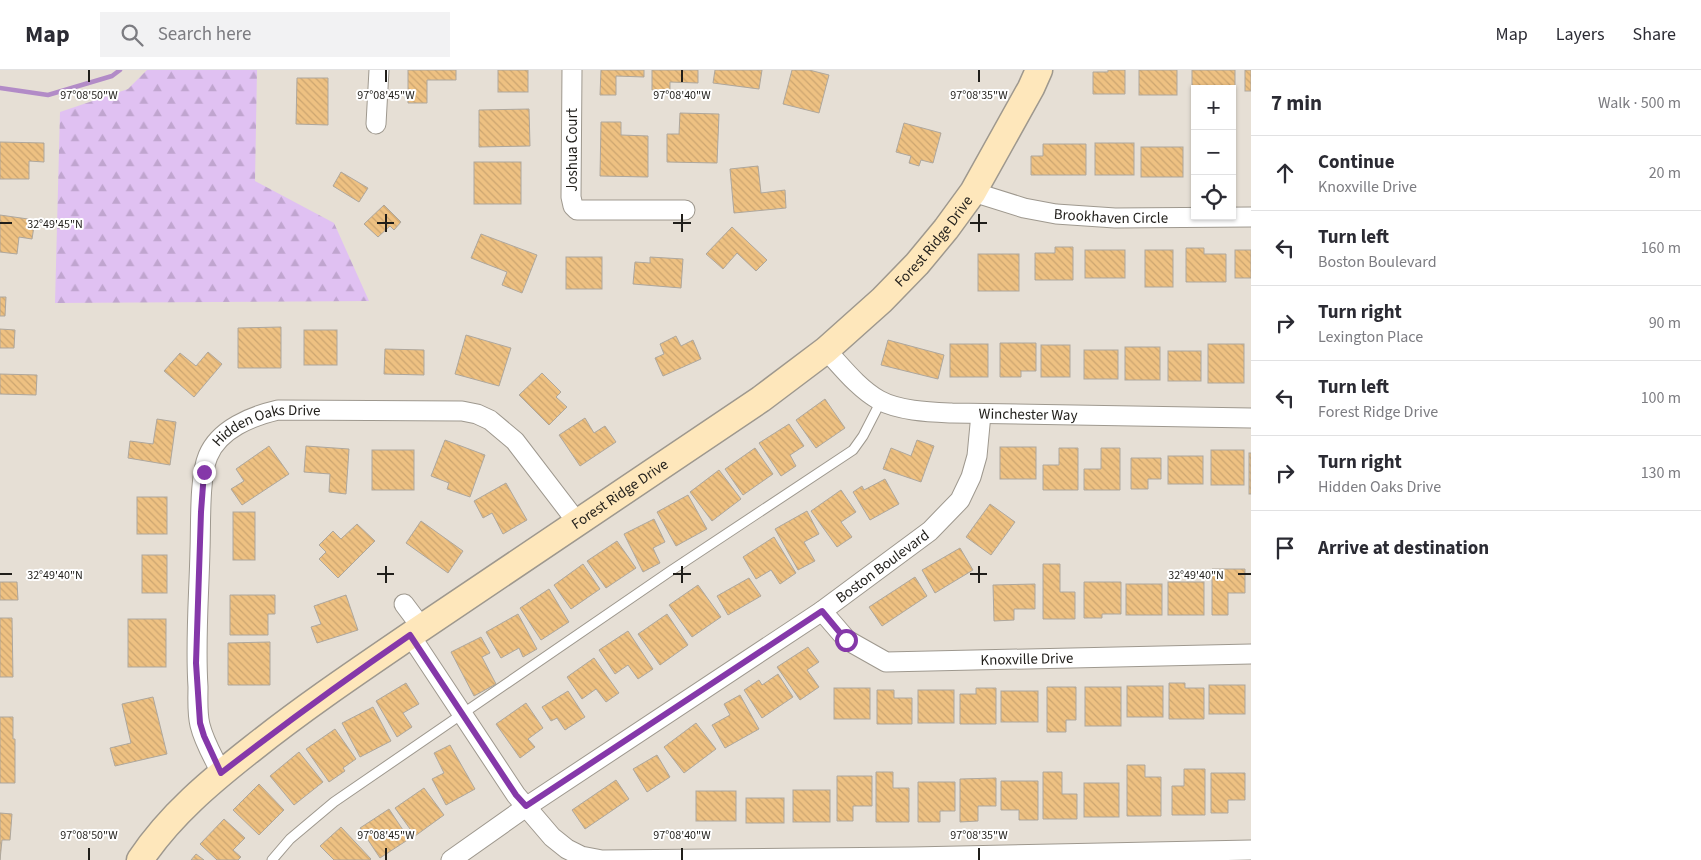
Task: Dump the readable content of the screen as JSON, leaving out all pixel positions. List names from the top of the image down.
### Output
{
  "streets": {
    "main road": ["Forest Ridge Drive"],
    "street": [
      "Joshua Court",
      "Brookhaven Circle",
      "Winchester Way",
      "Hidden Oaks Drive",
      "Boston Boulevard",
      "Knoxville Drive"
    ]
  },
  "crossings": [
    ["Brookhaven Circle", "Forest Ridge Drive"],
    ["Forest Ridge Drive", "Winchester Way"],
    ["Forest Ridge Drive", "Hidden Oaks Drive"],
    ["Winchester Way", "Boston Boulevard"],
    ["Boston Boulevard", "Knoxville Drive"]
  ],
  "page": {
    "header": "Map",
    "search": "Search here",
    "nav": ["Map", "Layers", "Share"],
    "heading": ["7 min", "Walk · 500 m"],
    "map_buttons": ["+", "−"],
    "list": [
      ["Continue", "Knoxville Drive", "20 m"],
      ["Turn left", "Boston Boulevard", "160 m"],
      ["Turn right", "Lexington Place", "90 m"],
      ["Turn left", "Forest Ridge Drive", "100 m"],
      ["Turn right", "Hidden Oaks Drive", "130 m"],
      "Arrive at destination"
    ]
  },
  "coordinates": [
    "97°08'50\"W",
    "97°08'45\"W",
    "97°08'40\"W",
    "97°08'35\"W",
    "32°49'45\"N",
    "32°49'40\"N"
  ]
}
